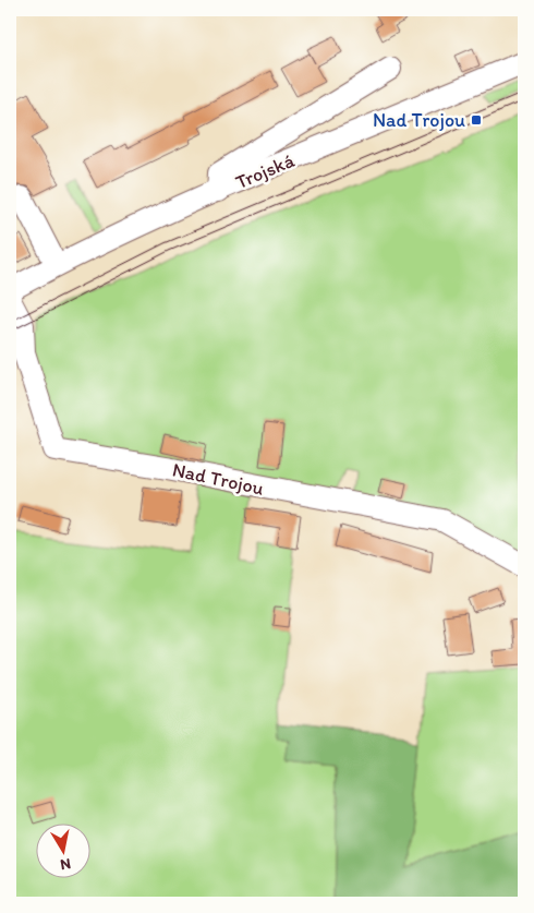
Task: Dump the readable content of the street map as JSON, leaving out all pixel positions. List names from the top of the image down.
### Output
{
  "streets": {
    "street": ["Trojská", "Nad Trojou"]
  },
  "places": {
    "transit": ["Nad Trojou"]
  },
  "north": "bottom"
}
